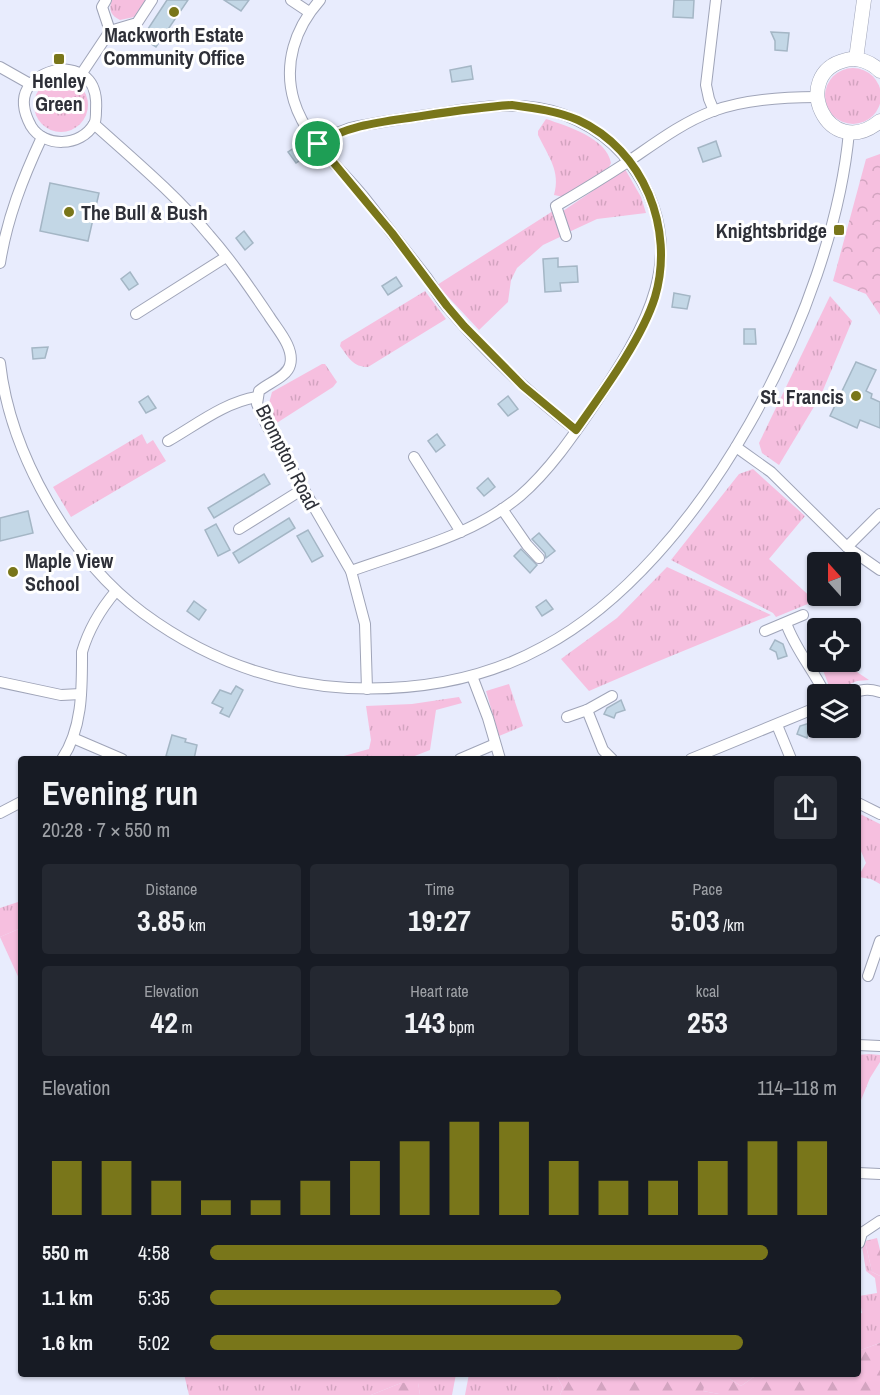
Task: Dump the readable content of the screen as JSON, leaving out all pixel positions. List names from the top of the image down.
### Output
{
  "streets": {
    "street": ["Brompton Road"]
  },
  "places": {
    "other": [
      "Mackworth Estate Community Office",
      "The Bull & Bush",
      "St. Francis",
      "Maple View School"
    ],
    "transit": ["Henley Green", "Knightsbridge"]
  },
  "north": "top",
  "page": {
    "heading": ["Evening run", "20:28 · 7 × 550 m"],
    "stats": [
      ["Distance", "3.85 km"],
      ["Time", "19:27"],
      ["Pace", "5:03 /km"],
      ["Elevation", "42 m"],
      ["Heart rate", "143 bpm"],
      ["kcal", "253"]
    ],
    "chart": ["Elevation", "114–118 m"],
    "list": [
      {
        "name": "550 m",
        "note": "4:58"
      },
      {
        "name": "1.1 km",
        "note": "5:35"
      },
      {
        "name": "1.6 km",
        "note": "5:02"
      }
    ]
  }
}
